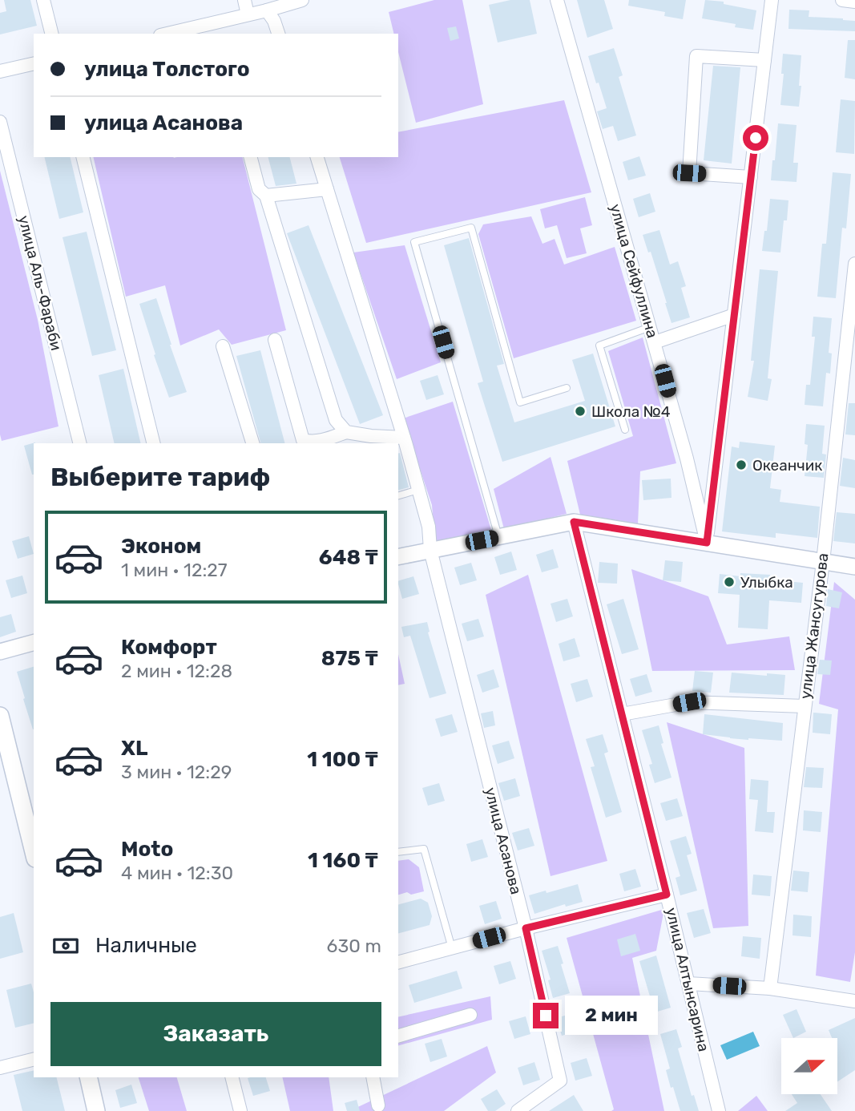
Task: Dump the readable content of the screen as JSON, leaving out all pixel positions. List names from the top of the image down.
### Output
{
  "streets": {
    "street": [
      "улица Сейфуллина",
      "улица Аль-Фараби",
      "улица Жансугурова",
      "улица Асанова",
      "улица Алтынсарина"
    ]
  },
  "places": ["Школа №4", "Океанчик", "Улыбка"],
  "north": "right",
  "page": {
    "banner": ["улица Толстого", "улица Асанова"],
    "heading": "Выберите тариф",
    "list": [
      {
        "name": "Эконом",
        "note": "1 мин · 12:27",
        "value": "648 ₸"
      },
      {
        "name": "Комфорт",
        "note": "2 мин · 12:28",
        "value": "875 ₸"
      },
      {
        "name": "XL",
        "note": "3 мин · 12:29",
        "value": "1 100 ₸"
      },
      {
        "name": "Moto",
        "note": "4 мин · 12:30",
        "value": "1 160 ₸"
      }
    ],
    "pay": ["Наличные", "630 m"],
    "buttons": "Заказать",
    "bubble": "2 мин"
  }
}
